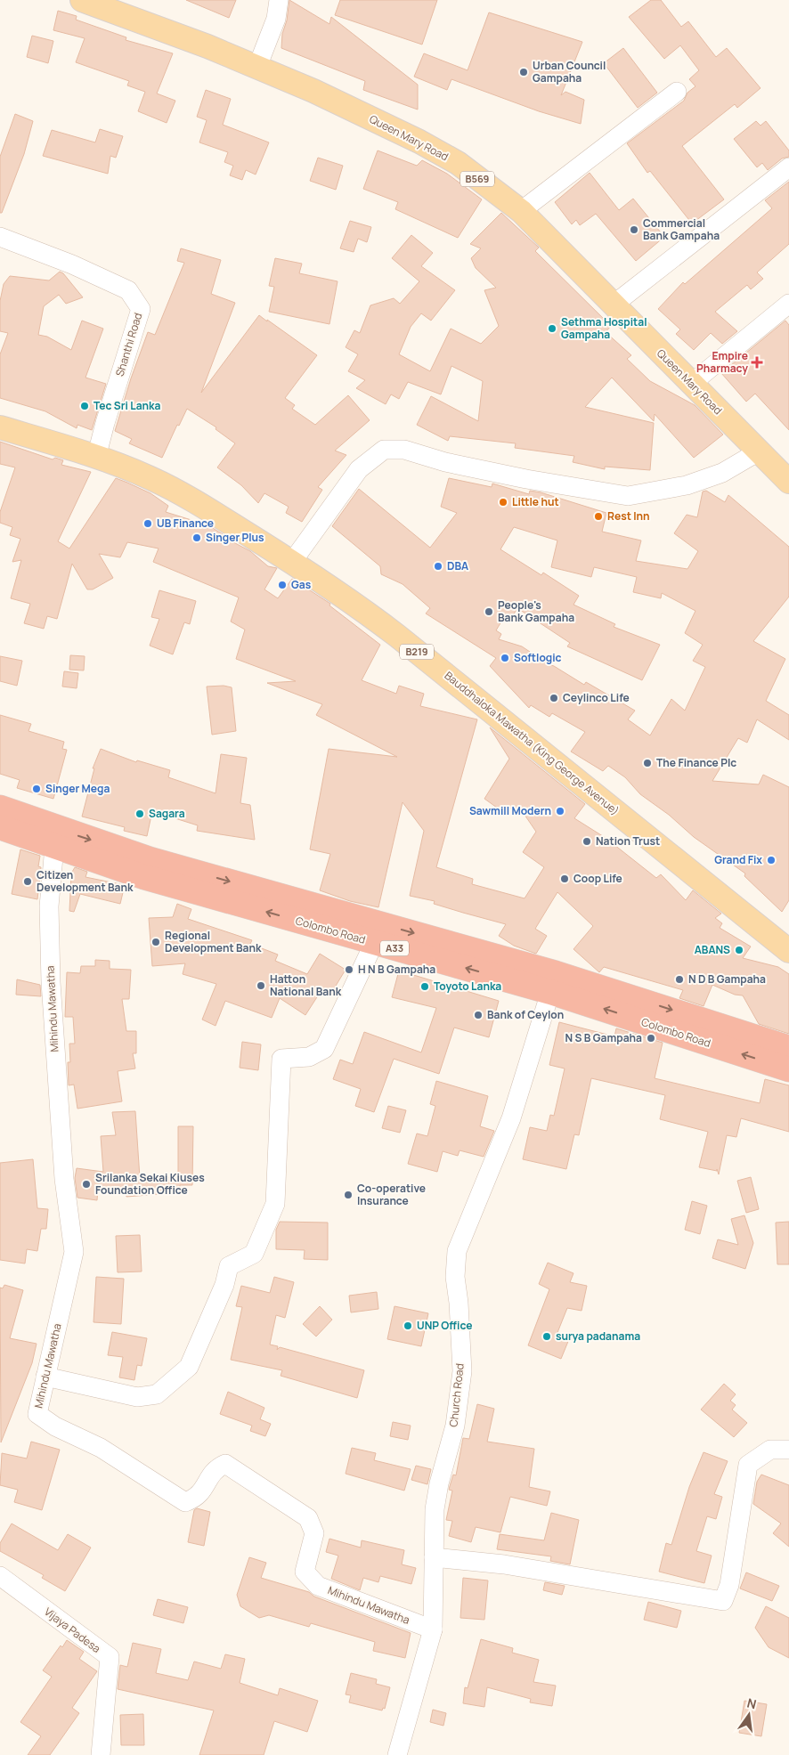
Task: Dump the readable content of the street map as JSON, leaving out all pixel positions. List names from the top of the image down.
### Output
{
  "streets": {
    "highway": ["Colombo Road", "A33"],
    "main road": [
      "Queen Mary Road",
      "B569",
      "B219",
      "Bauddhaloka Mawatha (King George Avenue)"
    ],
    "street": [
      "Shanthi Road",
      "Mihindu Mawatha",
      "Church Road",
      "Vijaya Padesa"
    ]
  },
  "crossings": [
    ["Shanthi Road", "Bauddhaloka Mawatha (King George Avenue)"],
    ["Colombo Road", "Mihindu Mawatha"],
    ["Colombo Road", "Church Road"],
    ["Mihindu Mawatha", "Church Road"]
  ],
  "places": {
    "other": [
      "Urban Council Gampaha",
      "Commercial Bank Gampaha",
      "Sethma Hospital Gampaha",
      "Tec Sri Lanka",
      "Little hut",
      "Rest Inn",
      "UB Finance",
      "Singer Plus",
      "DBA",
      "Gas",
      "People's Bank Gampaha",
      "Softlogic",
      "Ceylinco Life",
      "The Finance Plc",
      "Singer Mega",
      "Sawmill Modern",
      "Sagara",
      "Nation Trust",
      "Grand Fix",
      "Coop Life",
      "Citizen Development Bank",
      "Regional Development Bank",
      "ABANS",
      "H N B Gampaha",
      "N D B Gampaha",
      "Hatton National Bank",
      "Toyoto Lanka",
      "Bank of Ceylon",
      "N S B Gampaha",
      "Srilanka Sekai Kiuses Foundation Office",
      "Co-operative Insurance",
      "UNP Office",
      "surya padanama"
    ],
    "health": ["Empire Pharmacy"]
  },
  "north": "top"
}
